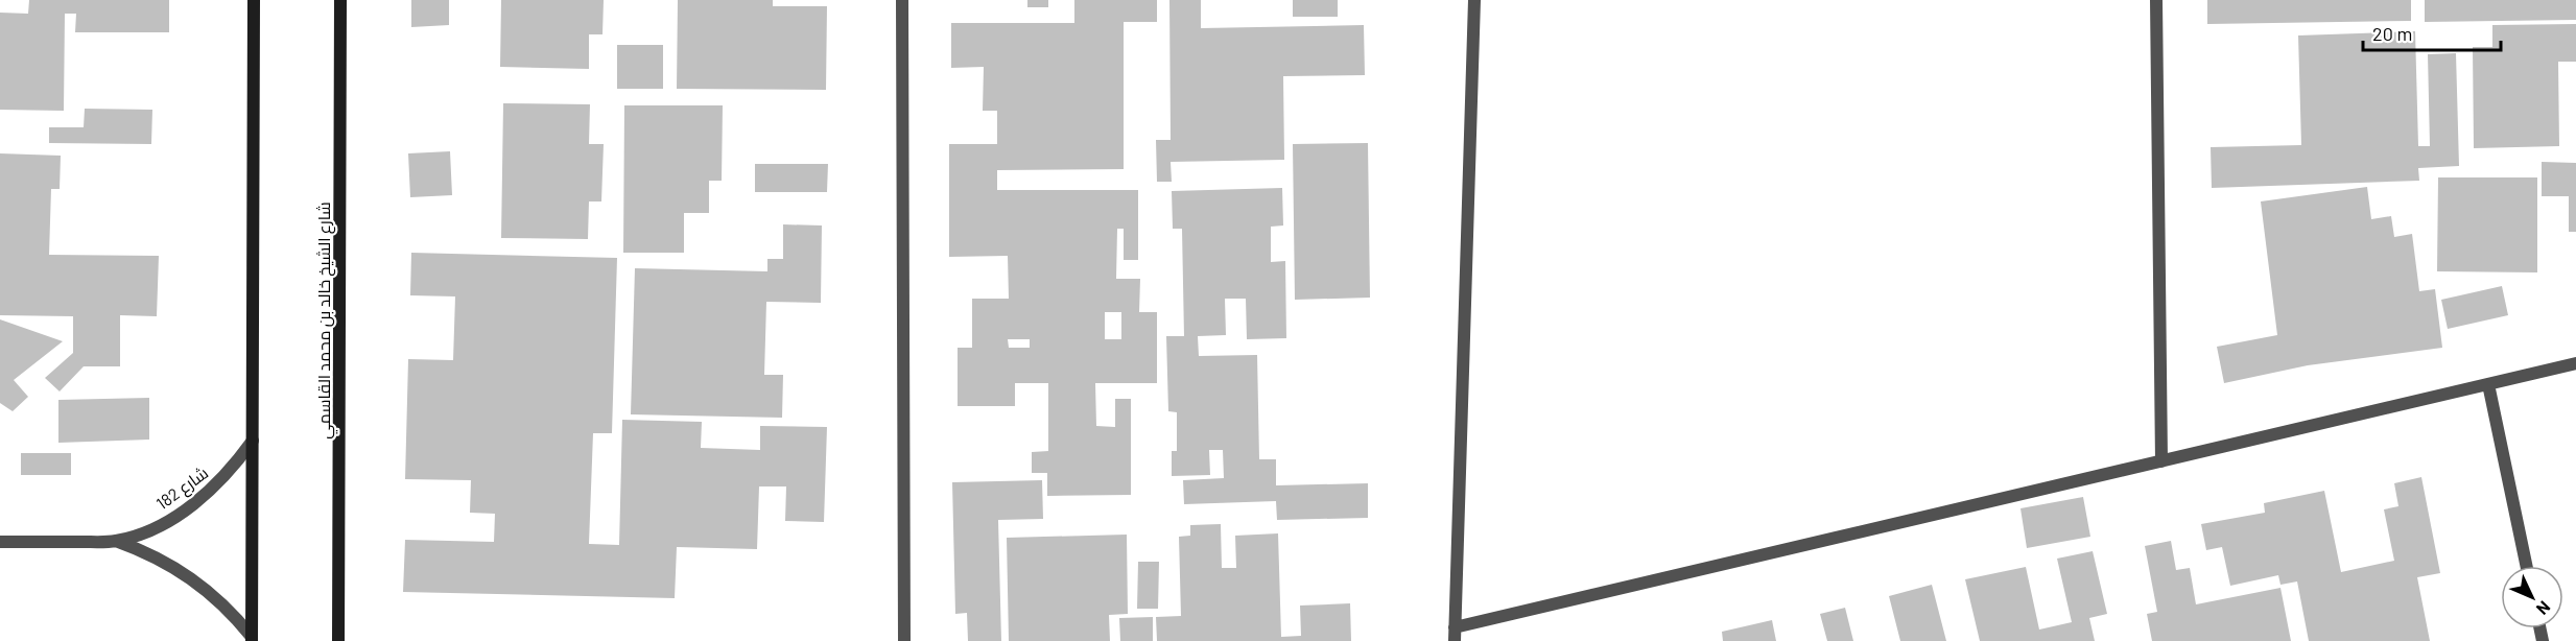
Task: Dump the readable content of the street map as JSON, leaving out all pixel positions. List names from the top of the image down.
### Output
{
  "streets": {
    "main road": ["شارع الشيخ خالد بن محمد القاسمي"],
    "street": ["شارع 182"]
  },
  "scale_bar": "20 m",
  "north": "bottom right"
}
